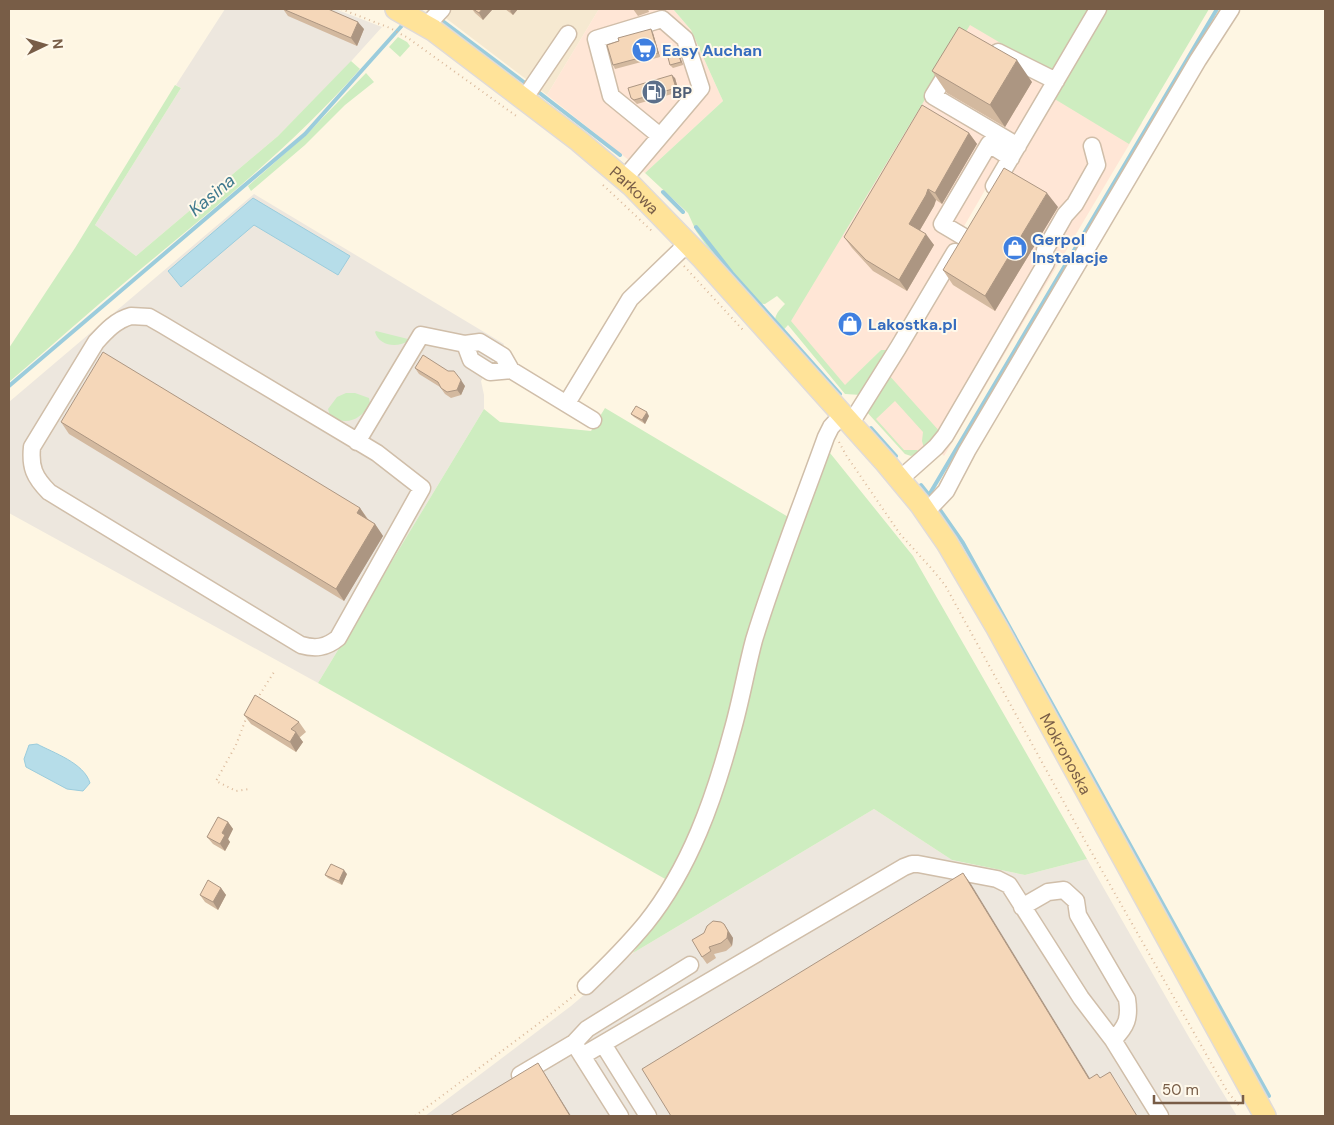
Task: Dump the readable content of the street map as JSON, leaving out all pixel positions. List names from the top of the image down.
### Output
{
  "streets": {
    "main road": ["Parkowa", "Mokronoska"]
  },
  "crossings": [
    ["Parkowa", "Mokronoska"]
  ],
  "water": ["Kasina"],
  "places": {
    "supermarket": ["Easy Auchan"],
    "fuel station": ["BP"],
    "shop": ["Gerpol Instalacje", "Lakostka.pl"]
  },
  "scale_bar": "50 m",
  "north": "right"
}
